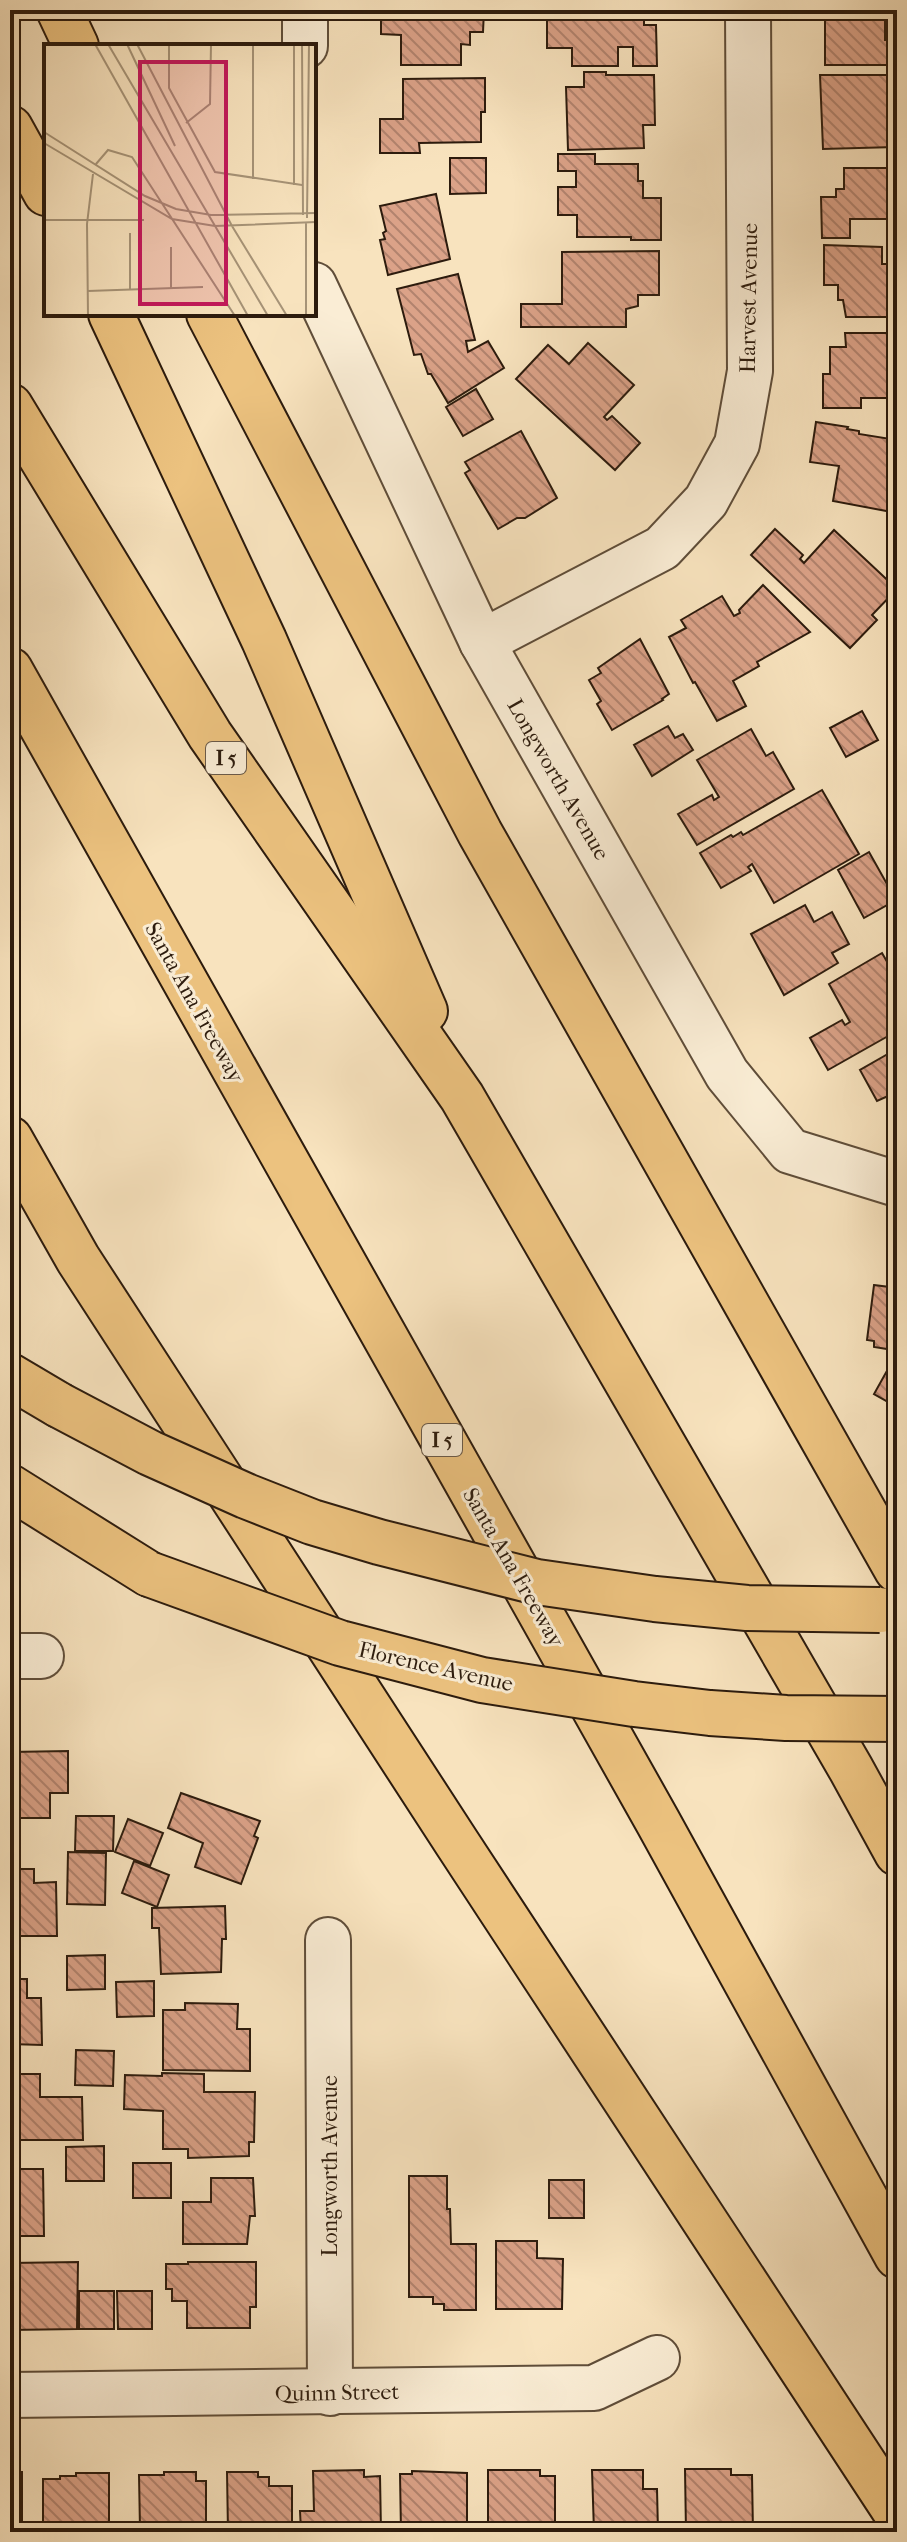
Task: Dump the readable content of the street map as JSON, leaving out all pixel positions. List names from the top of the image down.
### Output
{
  "streets": {
    "main road": ["I 5", "Santa Ana Freeway", "Florence Avenue"],
    "street": ["Harvest Avenue", "Longworth Avenue", "Quinn Street"]
  },
  "crossings": [
    ["Harvest Avenue", "Longworth Avenue"],
    ["Longworth Avenue", "Quinn Street"]
  ]
}
